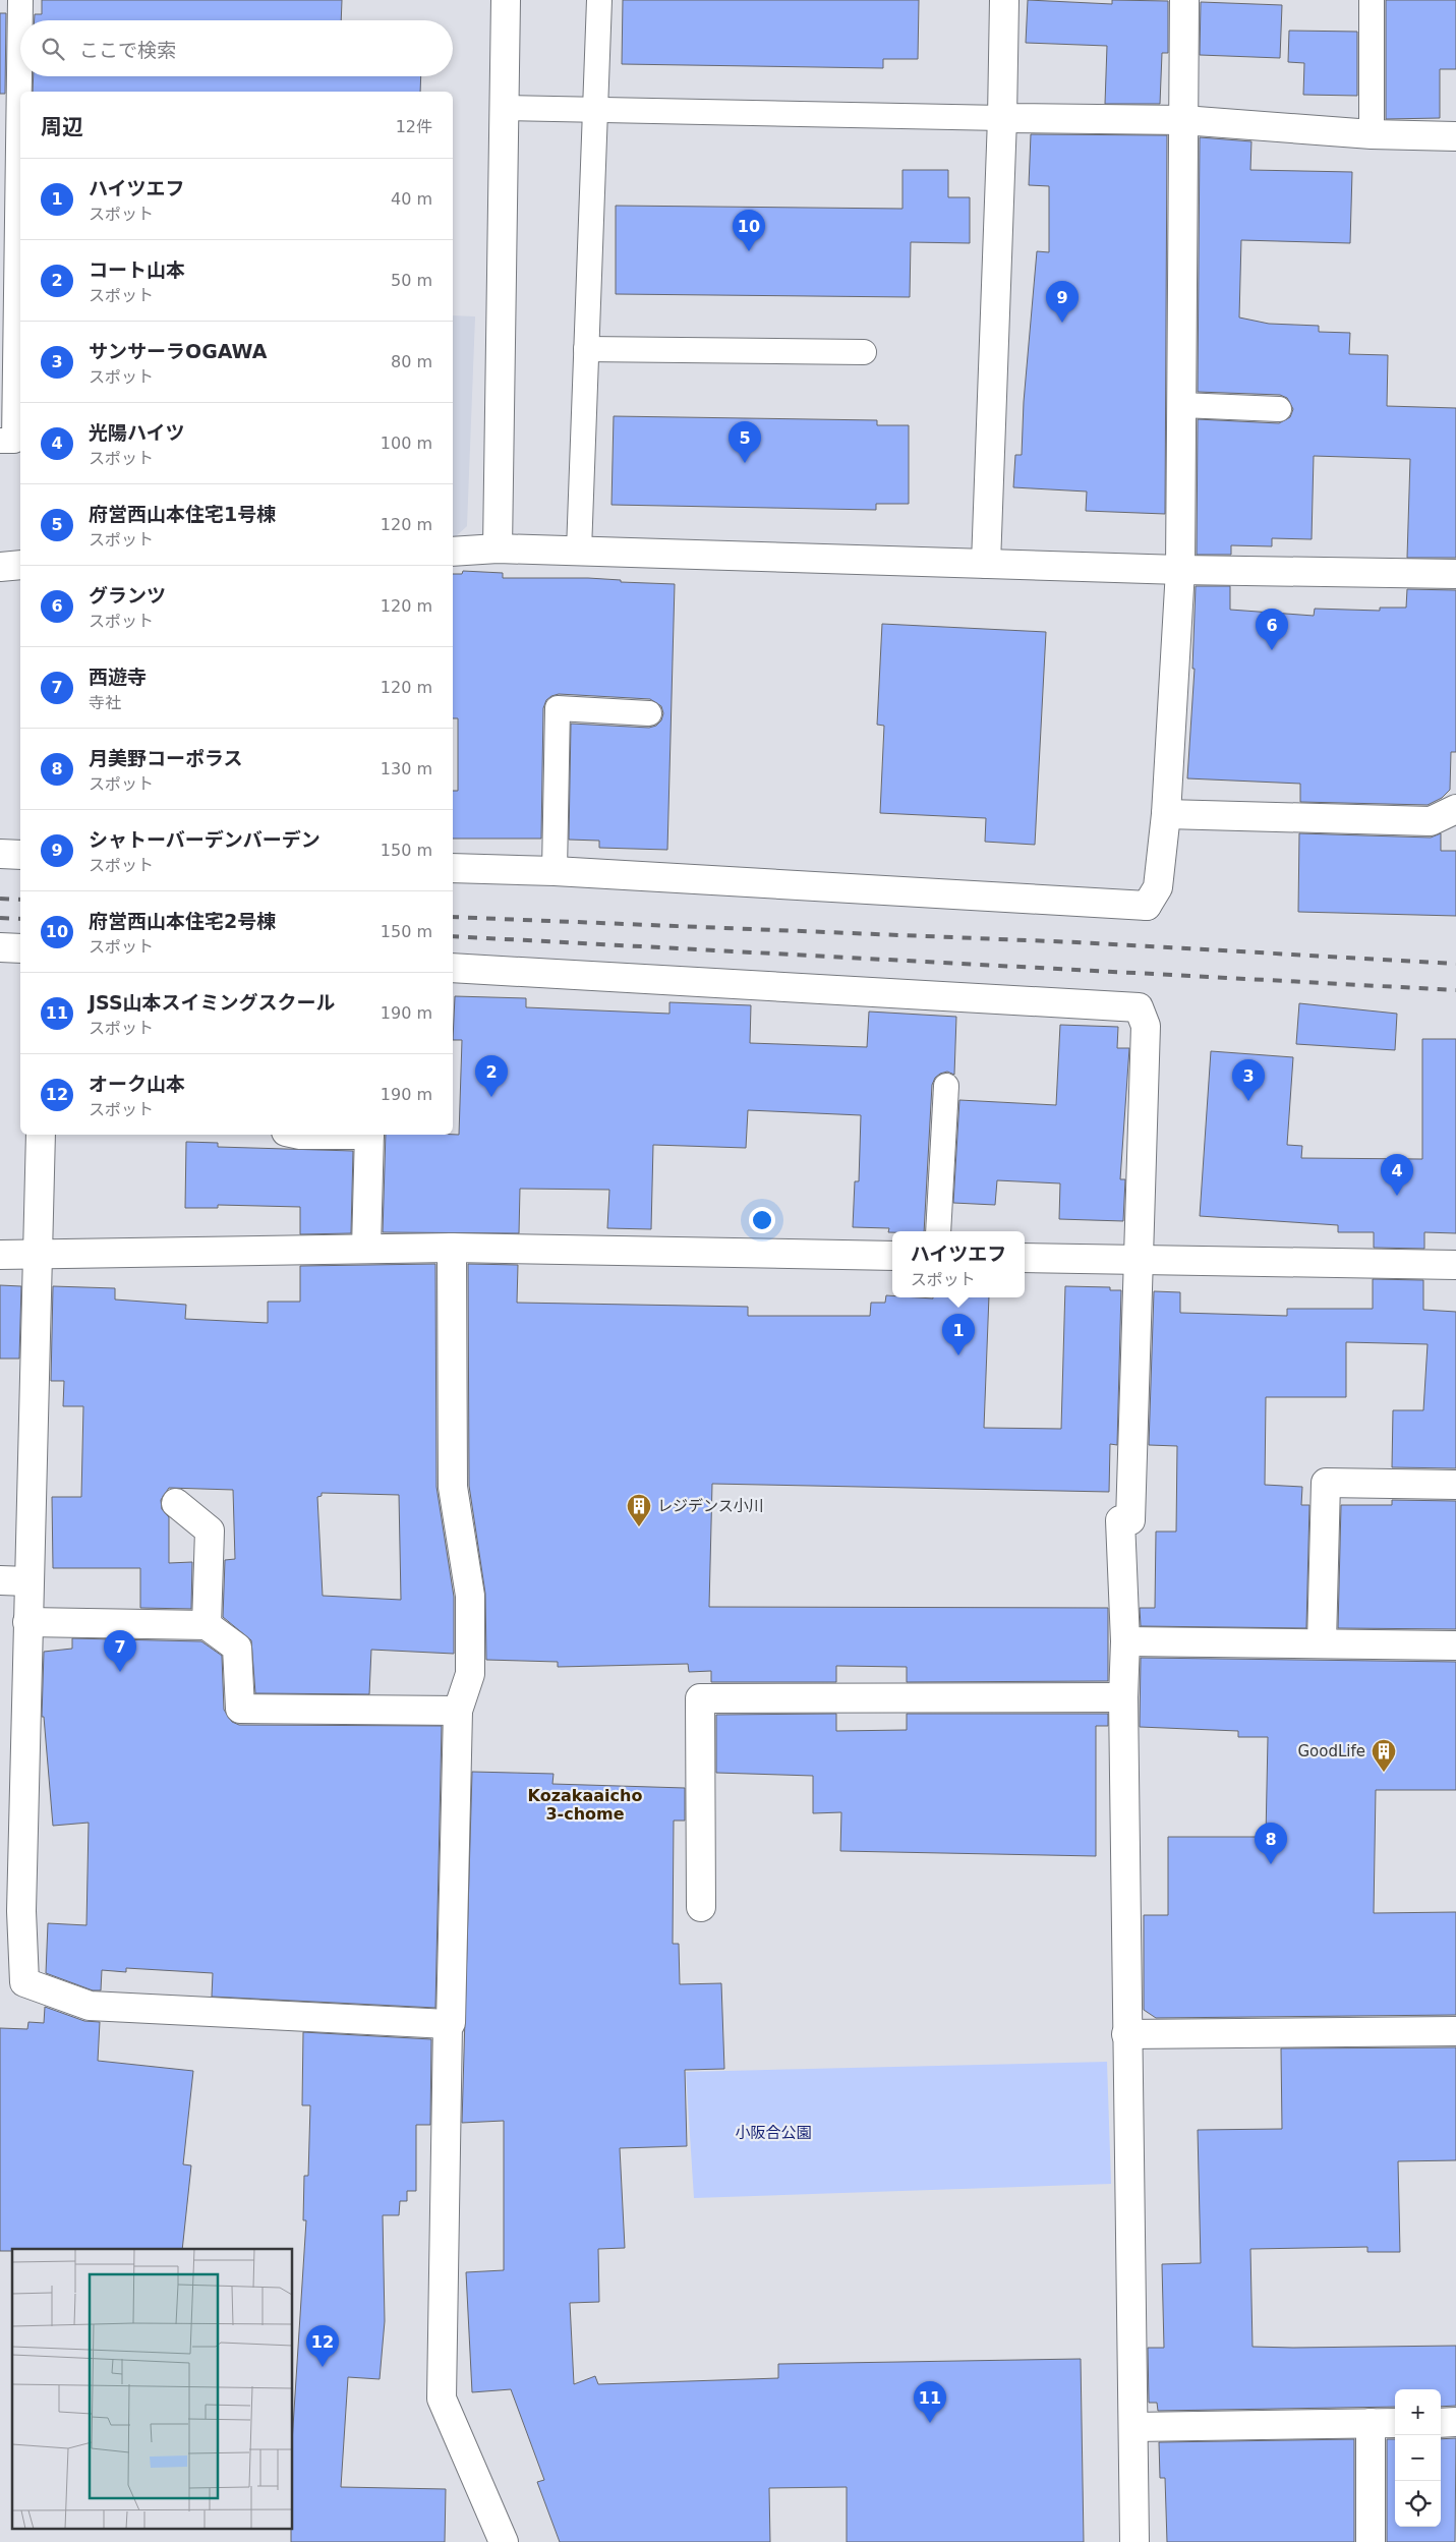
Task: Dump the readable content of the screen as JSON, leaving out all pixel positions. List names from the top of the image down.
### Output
{
  "districts": ["Kozakaaicho 3-chome"],
  "parks": ["小阪合公園"],
  "places": {
    "building": ["レジデンス小川", "GoodLife"]
  },
  "page": {
    "search": "ここで検索",
    "heading": ["周辺", "12件"],
    "list": [
      {
        "mark": "1",
        "name": "ハイツエフ",
        "note": "スポット",
        "value": "40 m"
      },
      {
        "mark": "2",
        "name": "コート山本",
        "note": "スポット",
        "value": "50 m"
      },
      {
        "mark": "3",
        "name": "サンサーラOGAWA",
        "note": "スポット",
        "value": "80 m"
      },
      {
        "mark": "4",
        "name": "光陽ハイツ",
        "note": "スポット",
        "value": "100 m"
      },
      {
        "mark": "5",
        "name": "府営西山本住宅1号棟",
        "note": "スポット",
        "value": "120 m"
      },
      {
        "mark": "6",
        "name": "グランツ",
        "note": "スポット",
        "value": "120 m"
      },
      {
        "mark": "7",
        "name": "西遊寺",
        "note": "寺社",
        "value": "120 m"
      },
      {
        "mark": "8",
        "name": "月美野コーポラス",
        "note": "スポット",
        "value": "130 m"
      },
      {
        "mark": "9",
        "name": "シャトーバーデンバーデン",
        "note": "スポット",
        "value": "150 m"
      },
      {
        "mark": "10",
        "name": "府営西山本住宅2号棟",
        "note": "スポット",
        "value": "150 m"
      },
      {
        "mark": "11",
        "name": "JSS山本スイミングスクール",
        "note": "スポット",
        "value": "190 m"
      },
      {
        "mark": "12",
        "name": "オーク山本",
        "note": "スポット",
        "value": "190 m"
      }
    ],
    "pins": [
      "10",
      "9",
      "5",
      "6",
      "2",
      "3",
      "4",
      "1",
      "7",
      "8",
      "12",
      "11"
    ],
    "popup": ["ハイツエフ", "スポット"],
    "map_buttons": ["+", "−"]
  }
}
